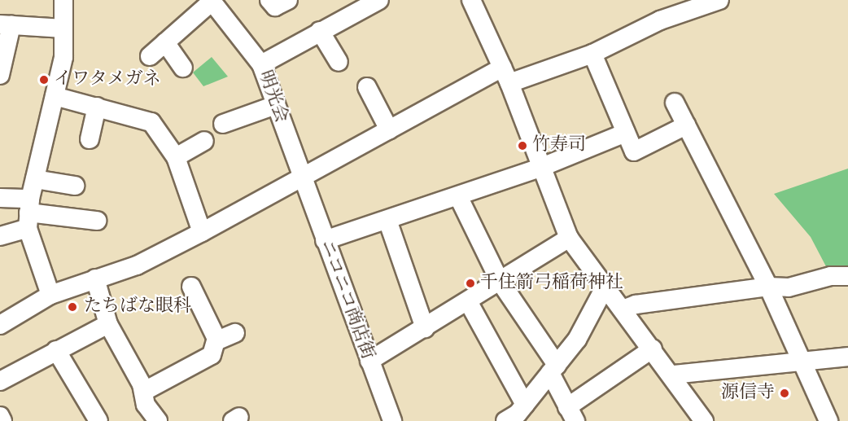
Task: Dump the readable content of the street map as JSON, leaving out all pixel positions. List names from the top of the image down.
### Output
{
  "streets": {
    "street": ["明光会", "ニコニコ商店街"]
  },
  "crossings": [
    ["明光会", "ニコニコ商店街"]
  ],
  "places": [
    "イワタメガネ",
    "竹寿司",
    "千住箭弓稲荷神社",
    "たちばな眼科",
    "源信寺"
  ]
}
